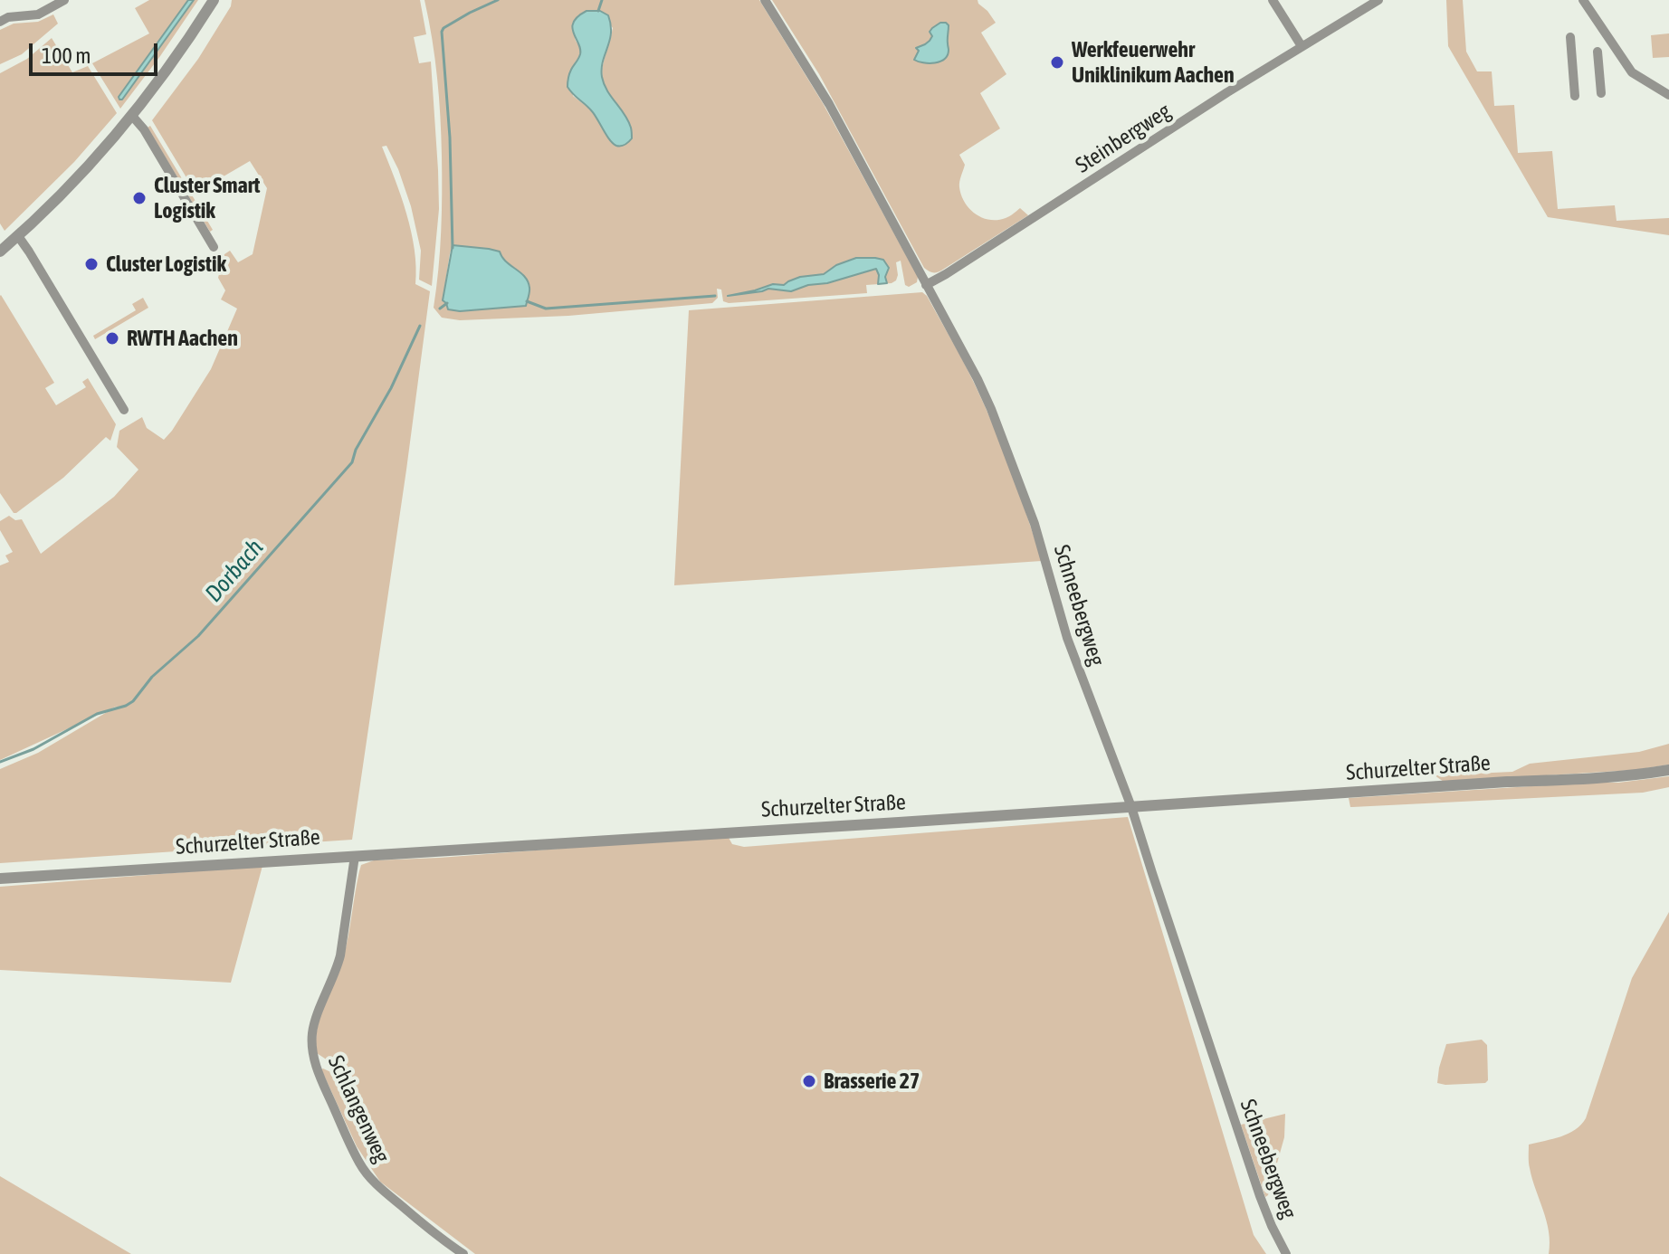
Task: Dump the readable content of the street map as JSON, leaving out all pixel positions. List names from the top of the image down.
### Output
{
  "streets": {
    "street": [
      "Steinbergweg",
      "Schneebergweg",
      "Schurzelter Straße",
      "Schlangenweg"
    ]
  },
  "crossings": [
    ["Steinbergweg", "Schneebergweg"],
    ["Schneebergweg", "Schurzelter Straße"],
    ["Schurzelter Straße", "Schlangenweg"]
  ],
  "water": ["Dorbach"],
  "places": [
    "Werkfeuerwehr Uniklinikum Aachen",
    "Cluster Smart Logistik",
    "Cluster Logistik",
    "RWTH Aachen",
    "Brasserie 27"
  ],
  "scale_bar": "100 m"
}
